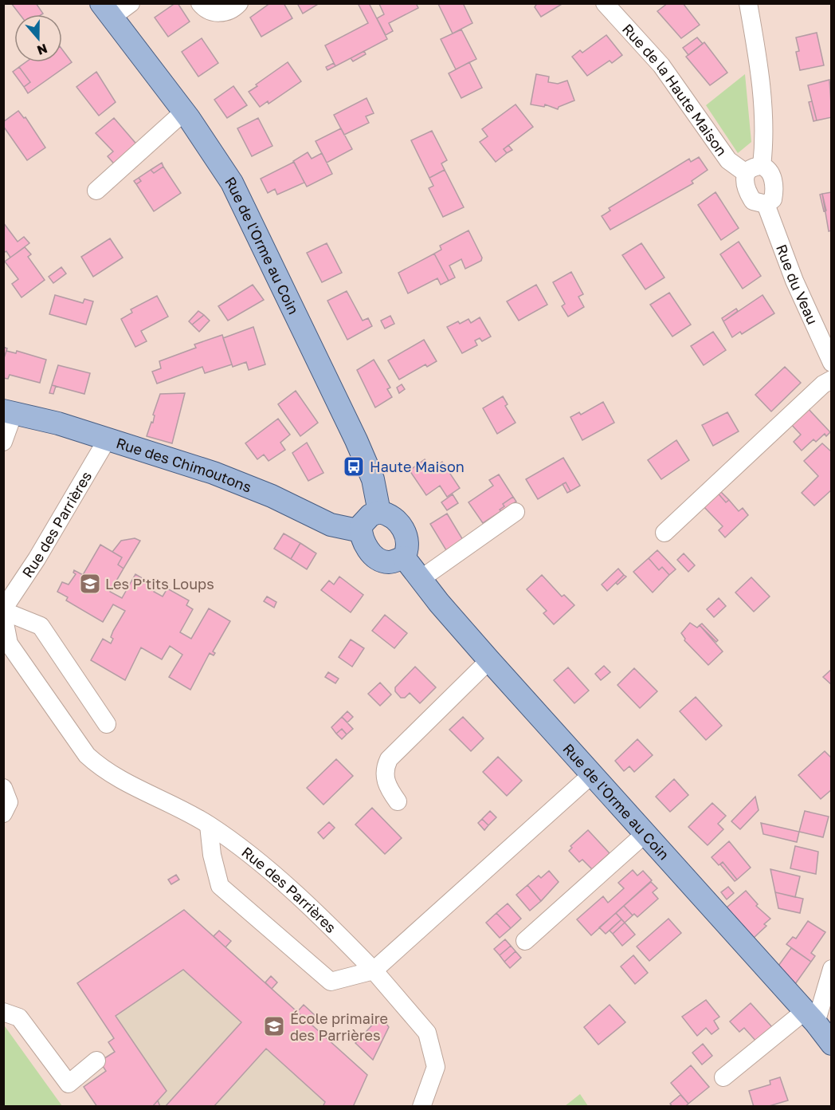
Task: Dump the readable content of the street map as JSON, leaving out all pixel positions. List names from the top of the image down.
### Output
{
  "streets": {
    "main road": ["Rue de l'Orme au Coin", "Rue des Chimoutons"],
    "street": ["Rue de la Haute Maison", "Rue du Veau", "Rue des Parrières"]
  },
  "crossings": [
    ["Rue de la Haute Maison", "Rue du Veau"],
    ["Rue de l'Orme au Coin", "Rue des Chimoutons"],
    ["Rue des Chimoutons", "Rue des Parrières"]
  ],
  "places": {
    "bus stop": ["Haute Maison"],
    "school or university": ["Les P'tits Loups", "École primaire des Parrières"]
  },
  "north": "bottom"
}
